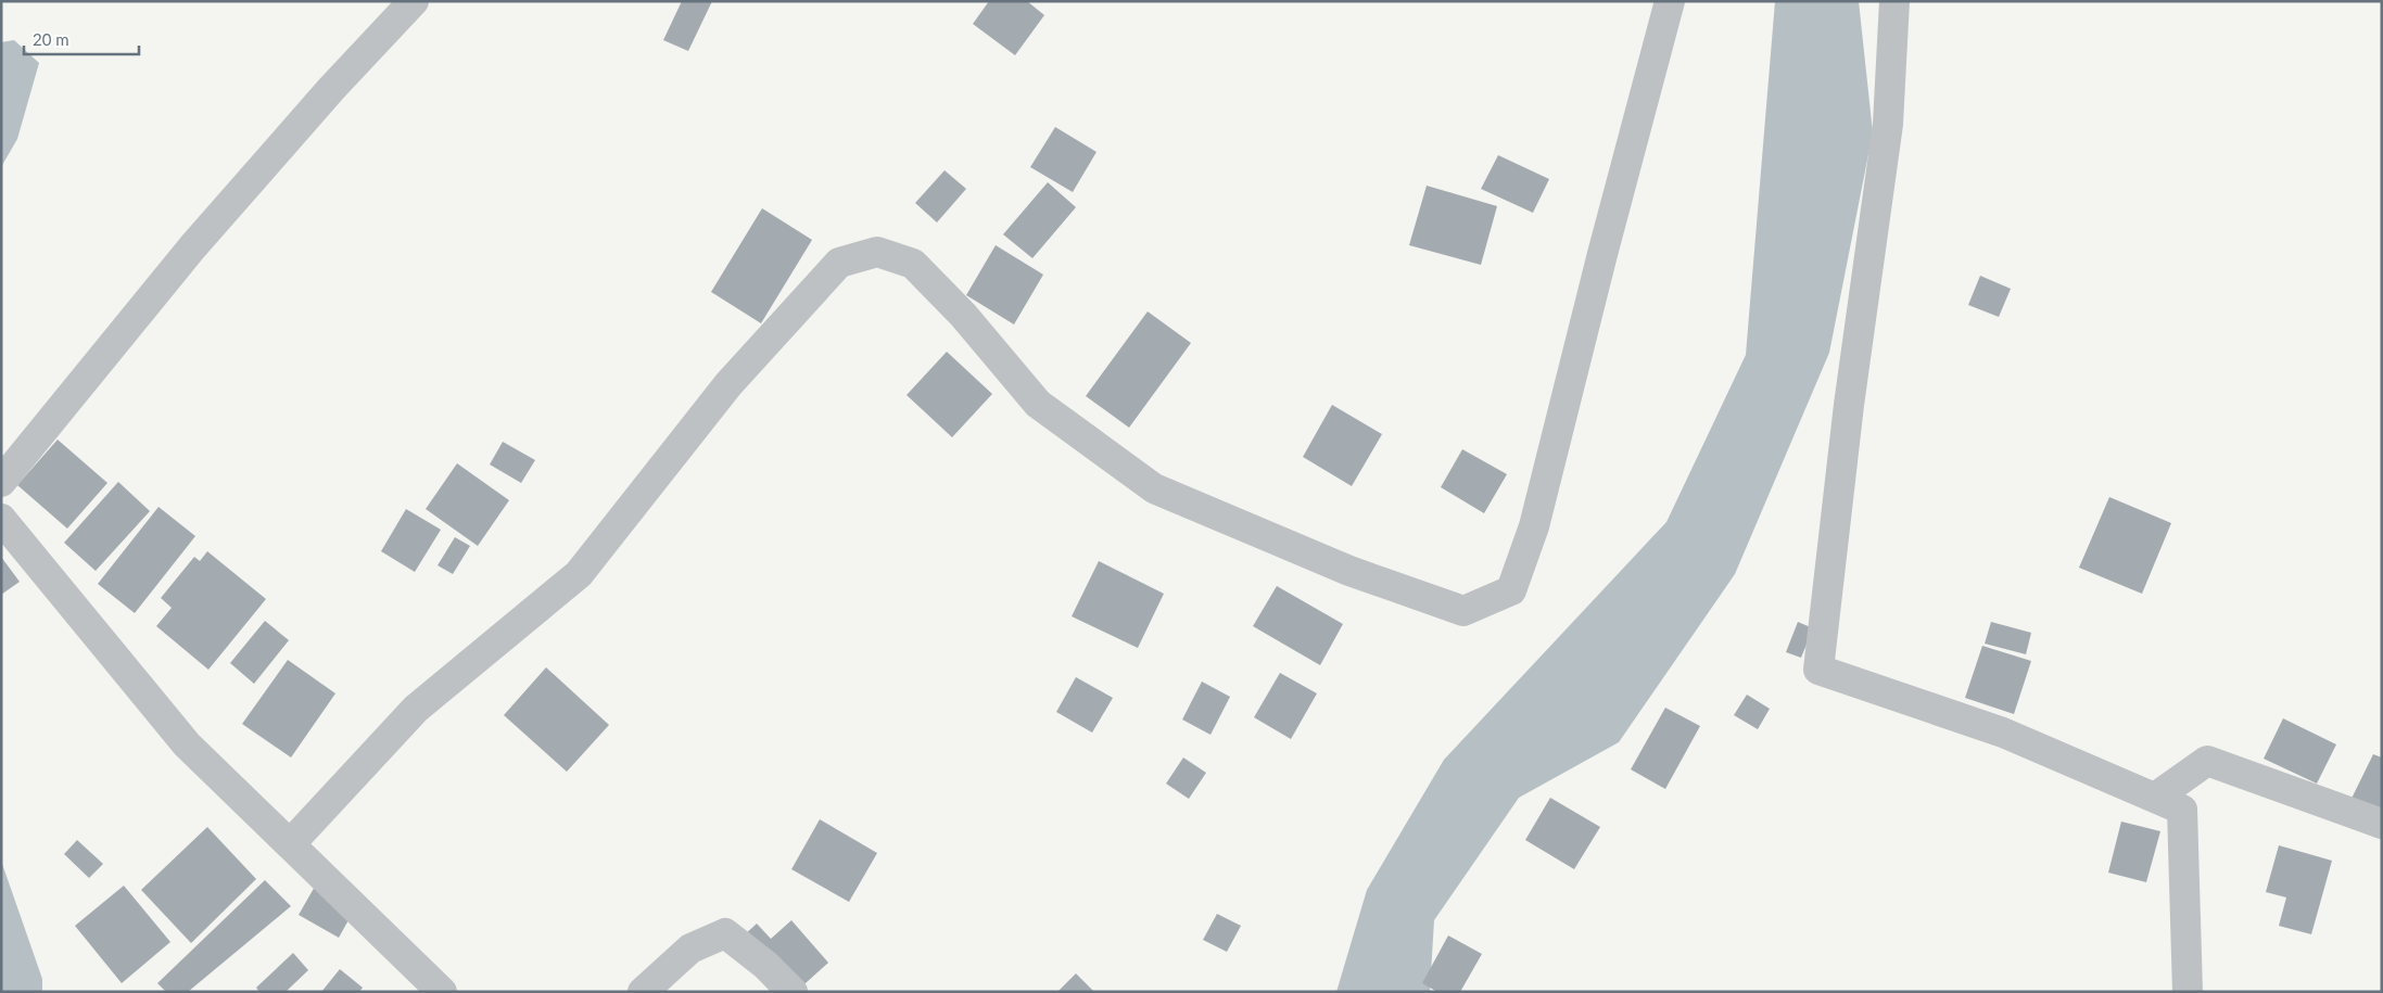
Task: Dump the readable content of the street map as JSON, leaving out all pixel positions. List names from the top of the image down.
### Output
{
  "scale_bar": "20 m"
}
